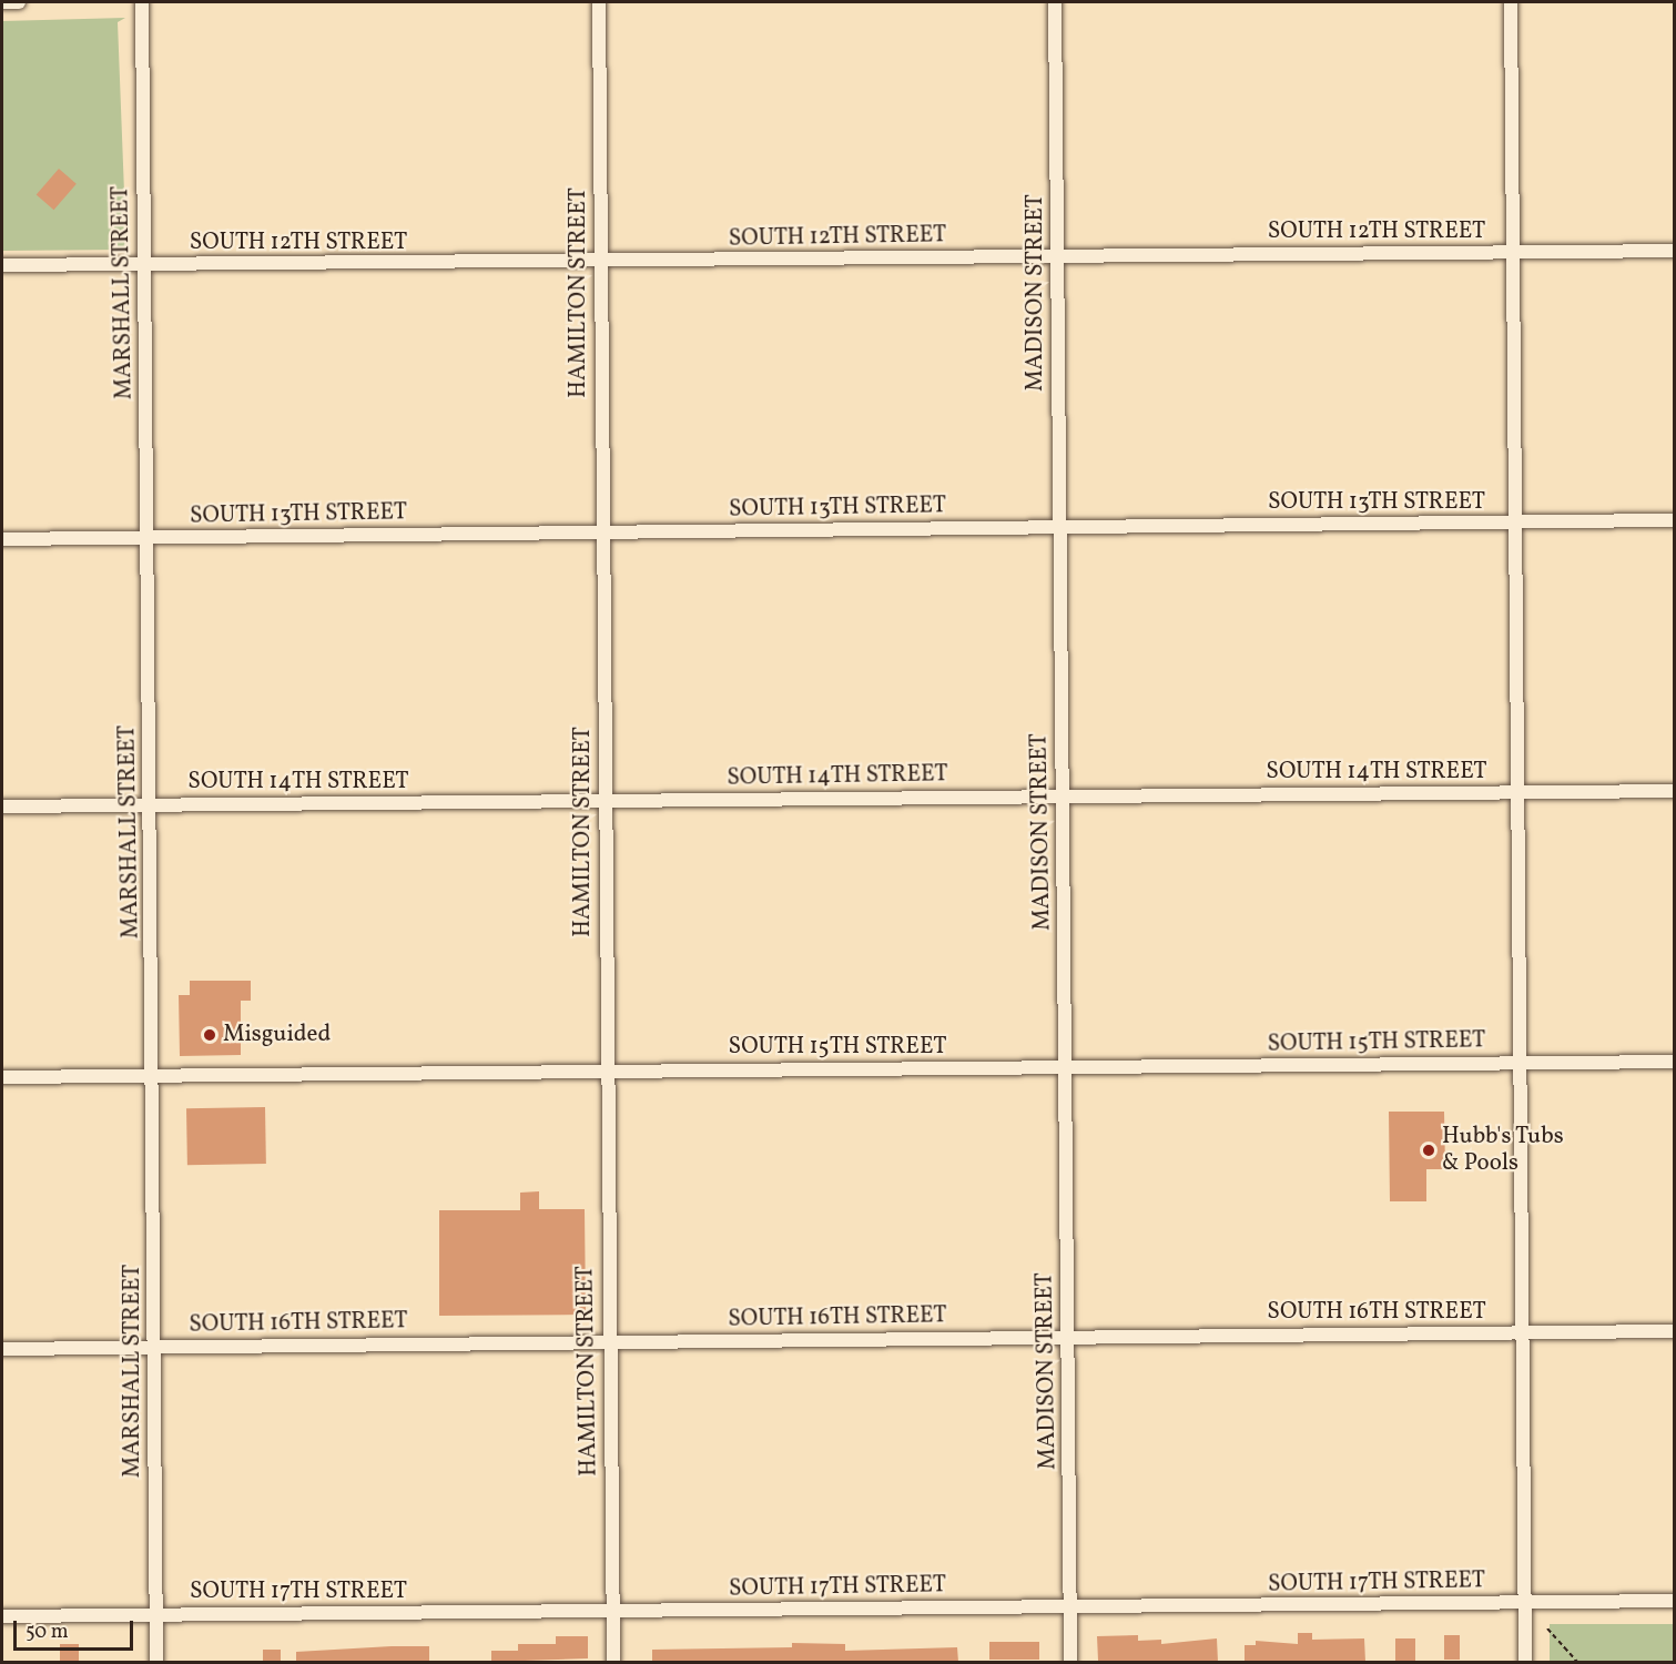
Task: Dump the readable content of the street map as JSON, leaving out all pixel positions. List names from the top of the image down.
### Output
{
  "streets": {
    "street": [
      "SOUTH 12TH STREET",
      "MARSHALL STREET",
      "HAMILTON STREET",
      "MADISON STREET",
      "SOUTH 13TH STREET",
      "SOUTH 14TH STREET",
      "SOUTH 15TH STREET",
      "SOUTH 16TH STREET",
      "SOUTH 17TH STREET"
    ]
  },
  "crossings": [
    ["SOUTH 12TH STREET", "MARSHALL STREET"],
    ["SOUTH 12TH STREET", "HAMILTON STREET"],
    ["SOUTH 12TH STREET", "MADISON STREET"],
    ["MARSHALL STREET", "SOUTH 13TH STREET"],
    ["MARSHALL STREET", "SOUTH 14TH STREET"],
    ["MARSHALL STREET", "SOUTH 15TH STREET"],
    ["MARSHALL STREET", "SOUTH 16TH STREET"],
    ["MARSHALL STREET", "SOUTH 17TH STREET"],
    ["HAMILTON STREET", "SOUTH 13TH STREET"],
    ["HAMILTON STREET", "SOUTH 14TH STREET"],
    ["HAMILTON STREET", "SOUTH 15TH STREET"],
    ["HAMILTON STREET", "SOUTH 16TH STREET"],
    ["HAMILTON STREET", "SOUTH 17TH STREET"],
    ["MADISON STREET", "SOUTH 13TH STREET"],
    ["MADISON STREET", "SOUTH 14TH STREET"],
    ["MADISON STREET", "SOUTH 15TH STREET"],
    ["MADISON STREET", "SOUTH 16TH STREET"],
    ["MADISON STREET", "SOUTH 17TH STREET"]
  ],
  "places": ["Misguided", "Hubb's Tubs & Pools"],
  "scale_bar": "50 m"
}
